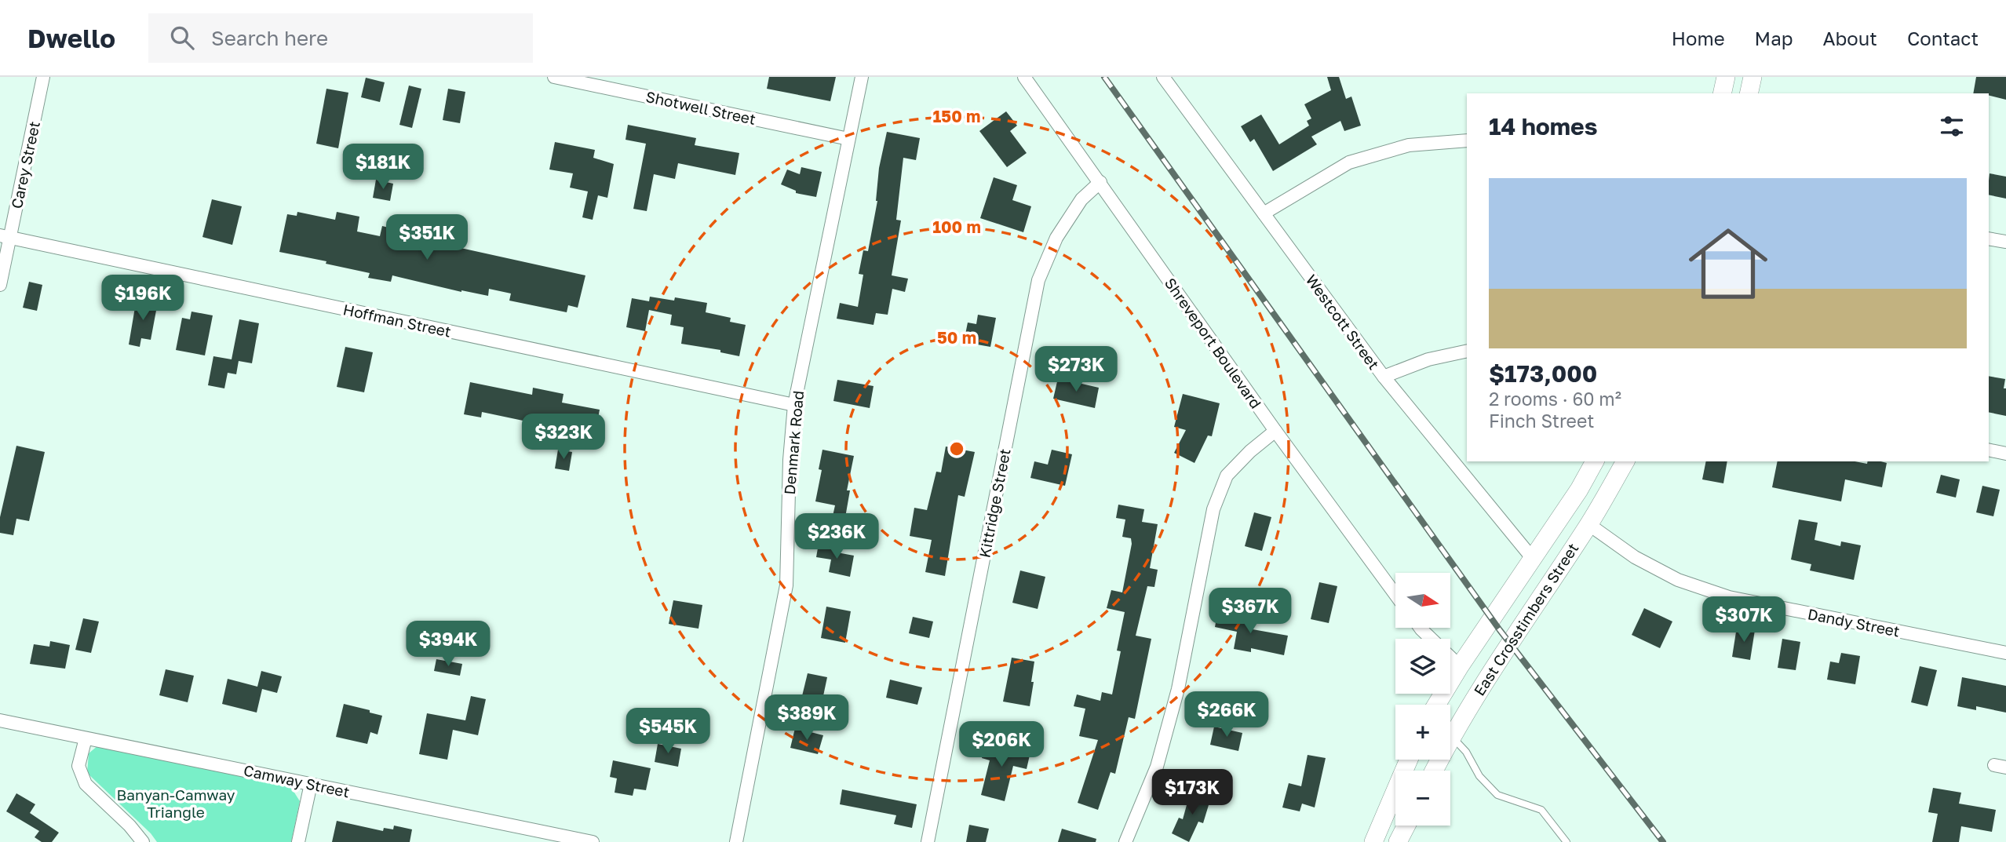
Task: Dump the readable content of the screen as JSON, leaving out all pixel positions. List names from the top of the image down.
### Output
{
  "streets": {
    "main road": ["East Crosstimbers Street"],
    "street": [
      "Shotwell Street",
      "Carey Street",
      "Hoffman Street",
      "Westcott Street",
      "Shreveport Boulevard",
      "Denmark Road",
      "Kittridge Street",
      "Dandy Street",
      "Camway Street"
    ]
  },
  "crossings": [
    ["Shotwell Street", "Denmark Road"],
    ["Carey Street", "Hoffman Street"],
    ["Hoffman Street", "Denmark Road"],
    ["Westcott Street", "East Crosstimbers Street"],
    ["Shreveport Boulevard", "Kittridge Street"],
    ["East Crosstimbers Street", "Dandy Street"]
  ],
  "parks": ["Banyan-Camway Triangle"],
  "north": "right",
  "page": {
    "header": "Dwello",
    "search": "Search here",
    "nav": [
      "Home",
      "Map",
      "About",
      "Contact"
    ],
    "heading": "14 homes",
    "price": [
      "$181K",
      "$351K",
      "$196K",
      "$273K",
      "$323K",
      "$236K",
      "$367K",
      "$307K",
      "$394K",
      "$266K",
      "$389K",
      "$545K",
      "$206K",
      "$173K"
    ],
    "list": [
      {
        "name": "$173,000",
        "note": "2 rooms · 60 m² · Finch Street"
      }
    ],
    "map_buttons": ["+", "−"]
  },
  "rings": ["150 m", "100 m", "50 m"]
}
